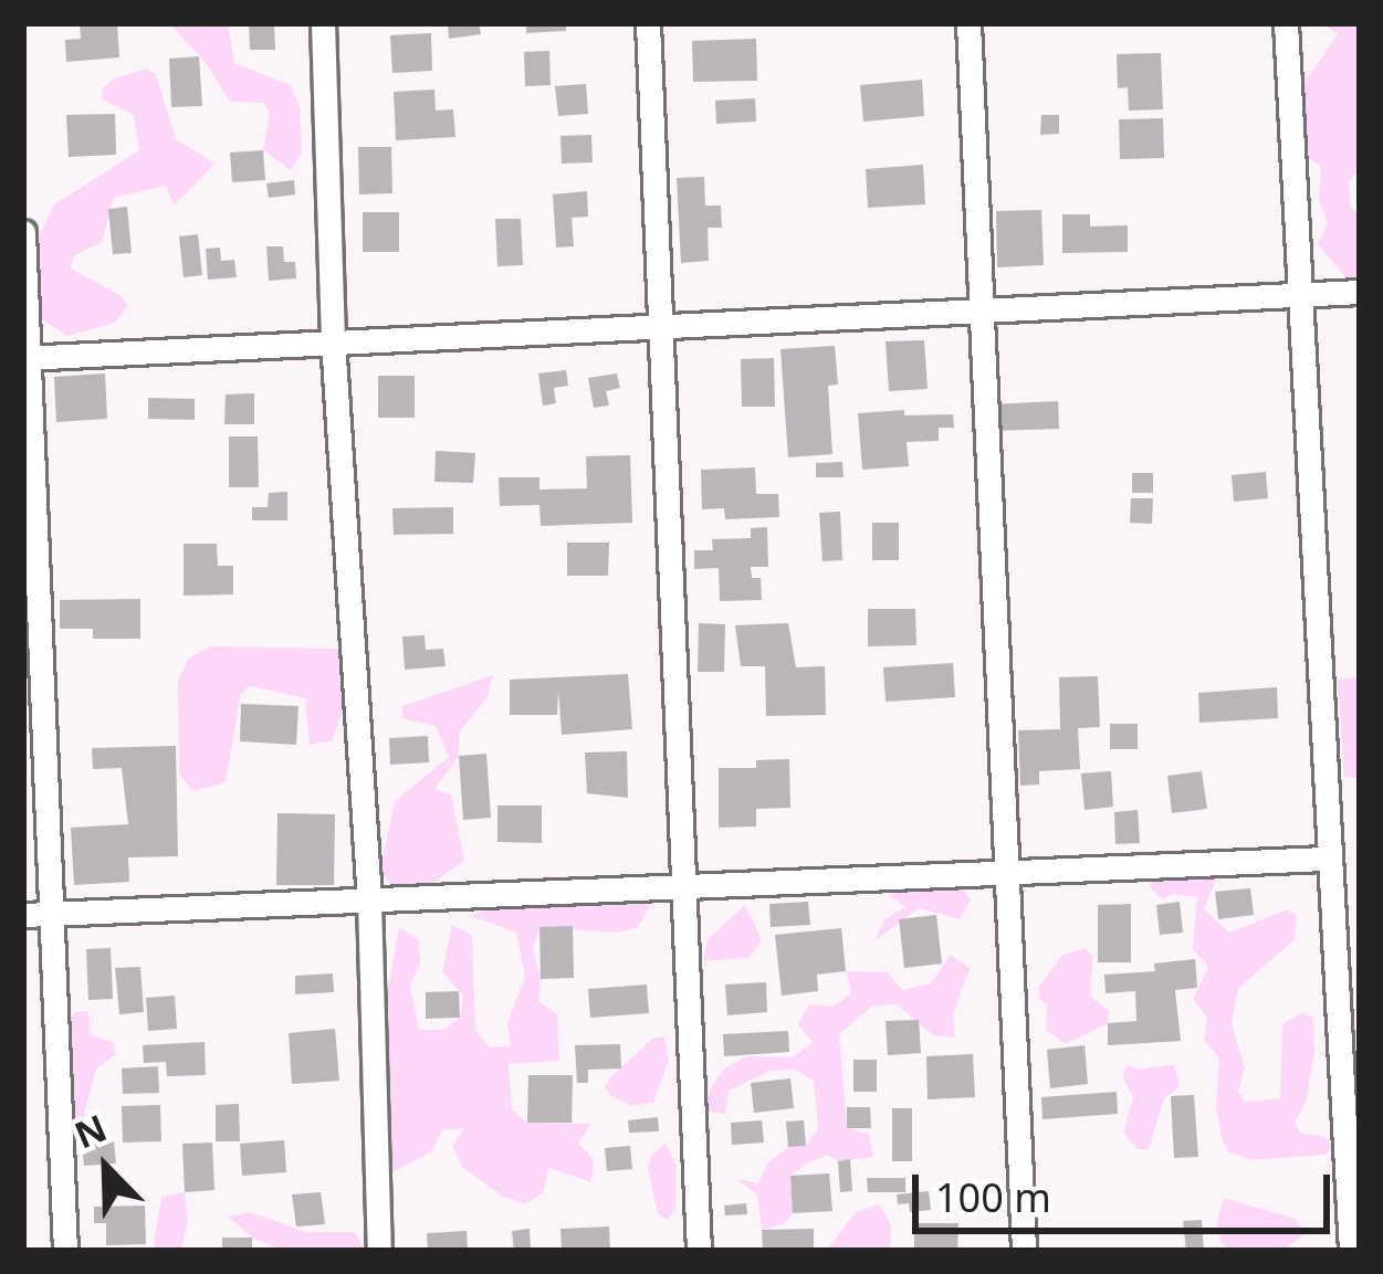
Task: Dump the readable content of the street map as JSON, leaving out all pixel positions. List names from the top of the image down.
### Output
{
  "scale_bar": "100 m",
  "north": "top left"
}
